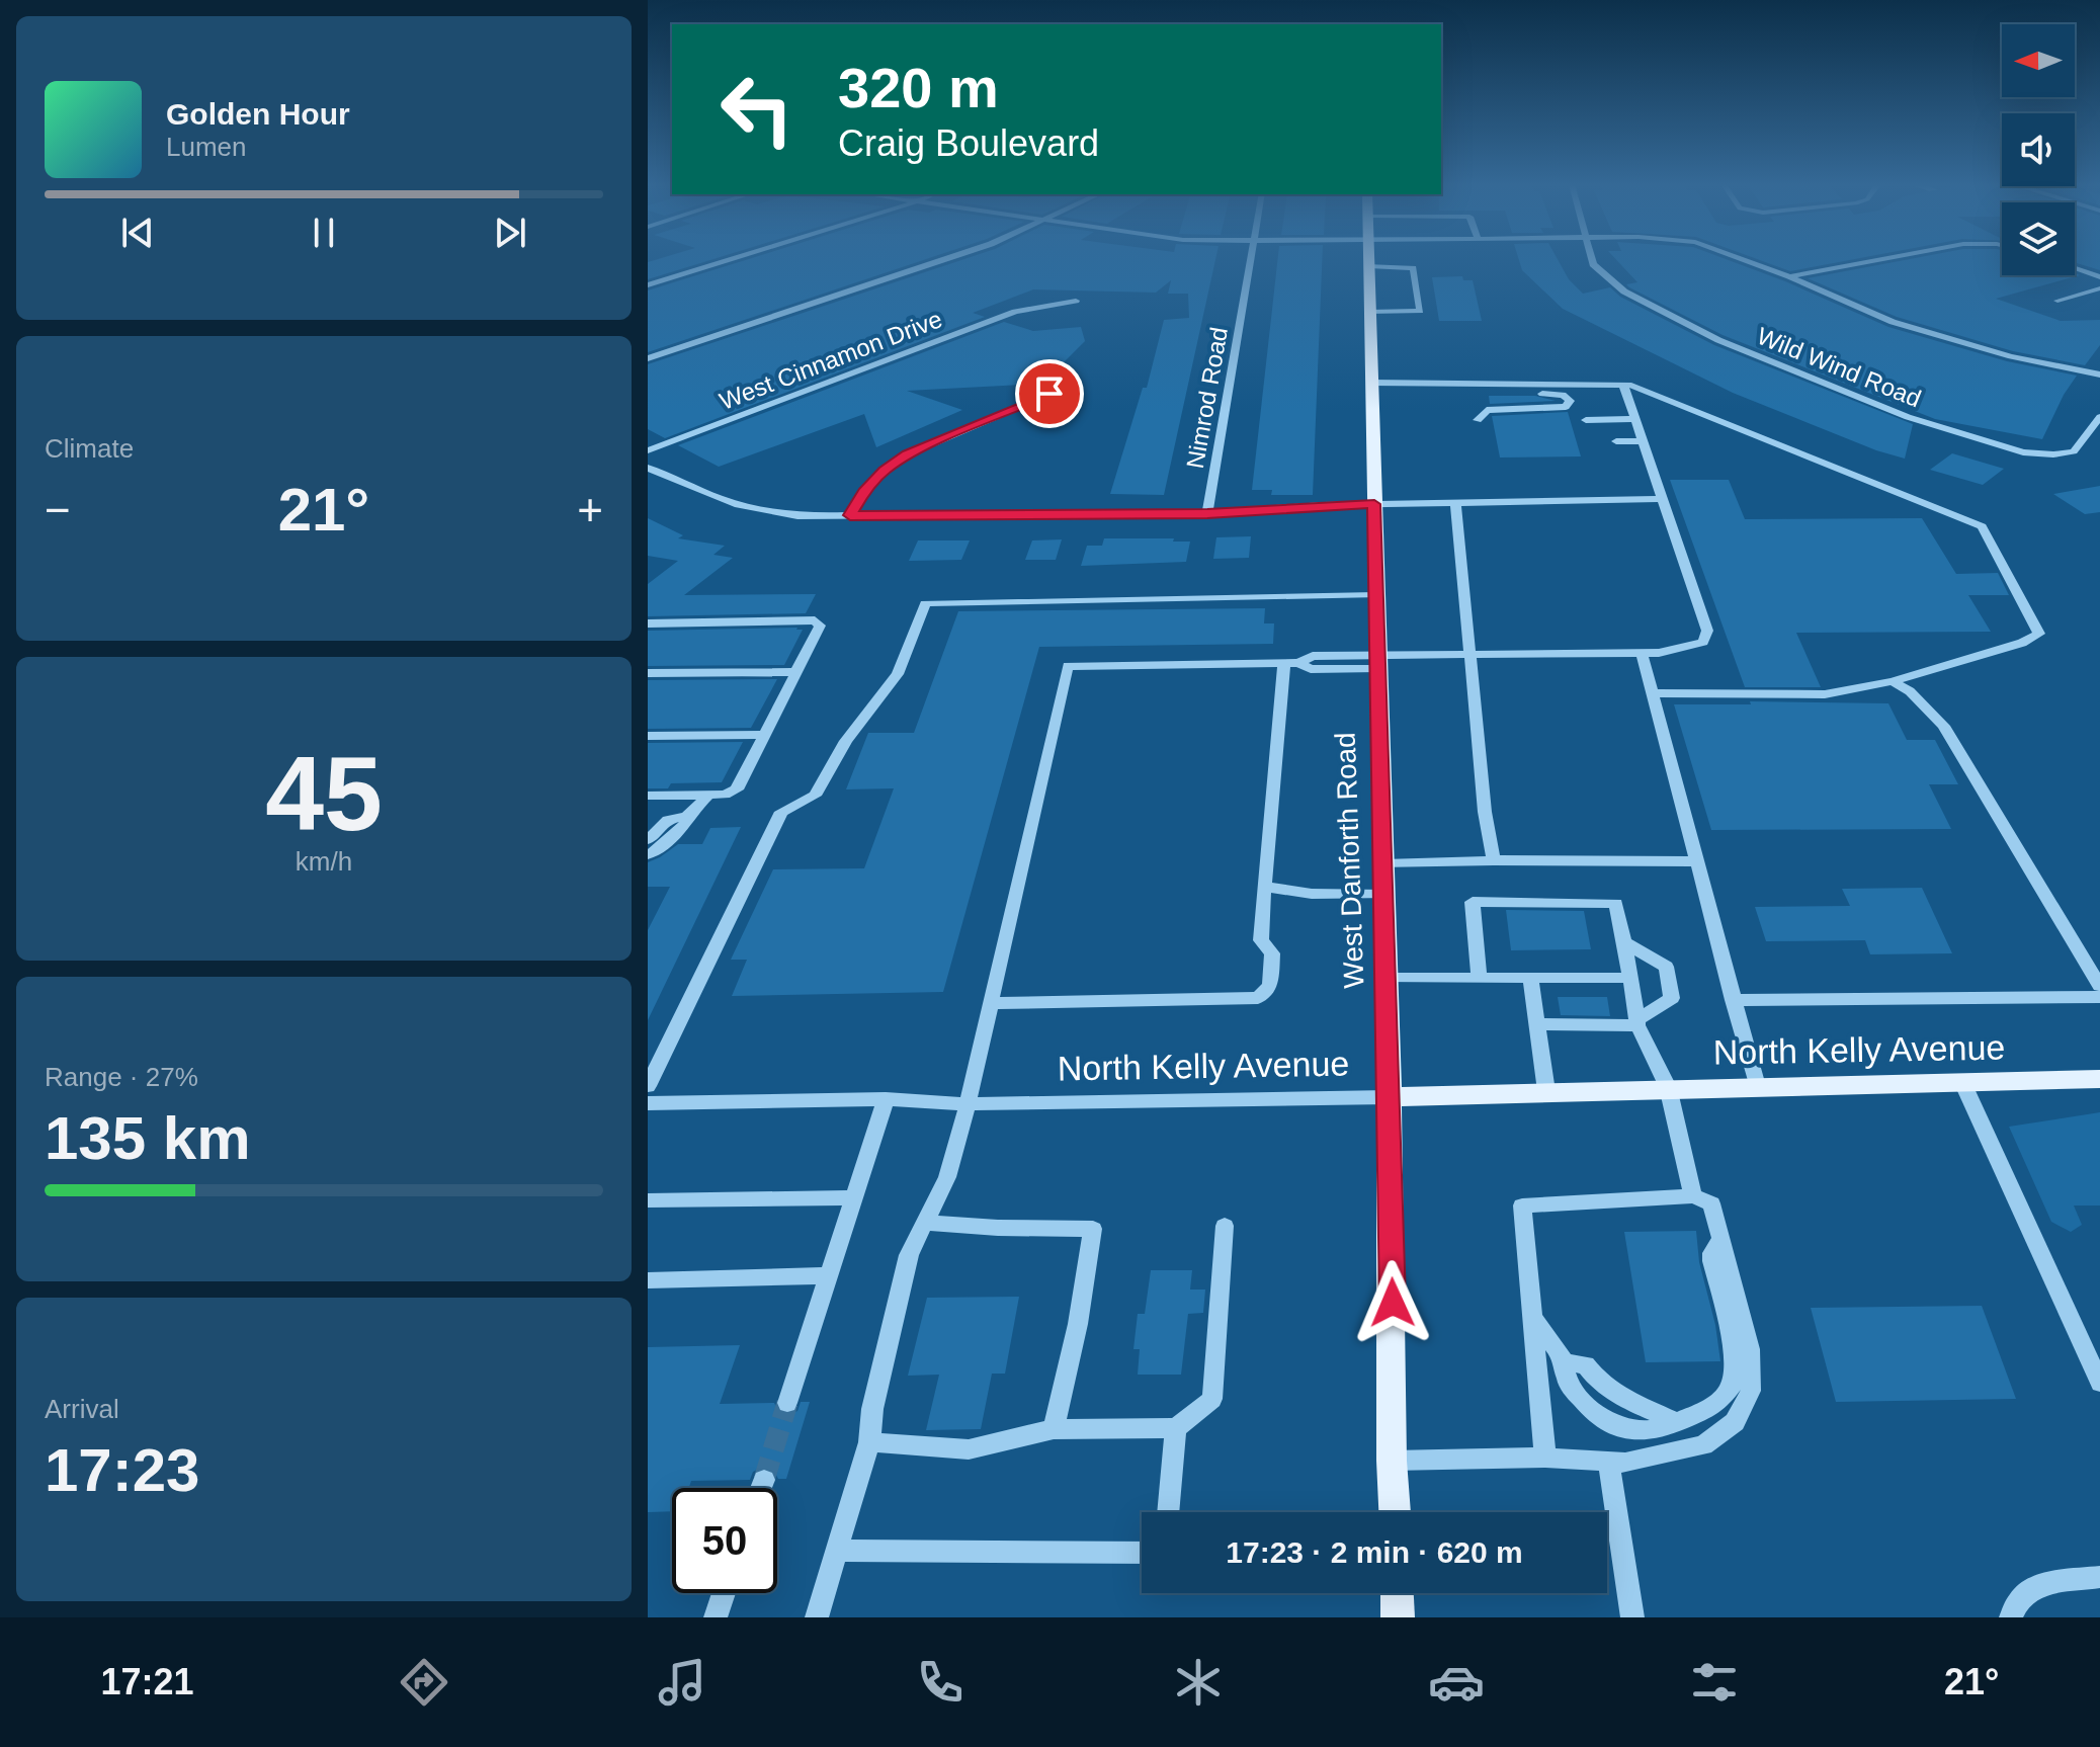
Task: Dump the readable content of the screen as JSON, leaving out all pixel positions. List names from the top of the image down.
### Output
{
  "streets": {
    "main road": ["West Danforth Road", "North Kelly Avenue"],
    "street": ["West Cinnamon Drive", "Wild Wind Road", "Nimrod Road"]
  },
  "crossings": [
    ["West Danforth Road", "North Kelly Avenue"]
  ],
  "north": "left",
  "page": {
    "turn": ["320 m", "Craig Boulevard"],
    "song": ["Golden Hour", "Lumen"],
    "tile": [
      "Climate",
      ["45", "km/h"],
      ["Range · 27%", "135 km"],
      ["Arrival", "17:23"]
    ],
    "heat": ["−", "21°", "+"],
    "limit": "50",
    "trip": "17:23 · 2 min · 620 m",
    "tabs": ["17:21", "21°"]
  }
}
